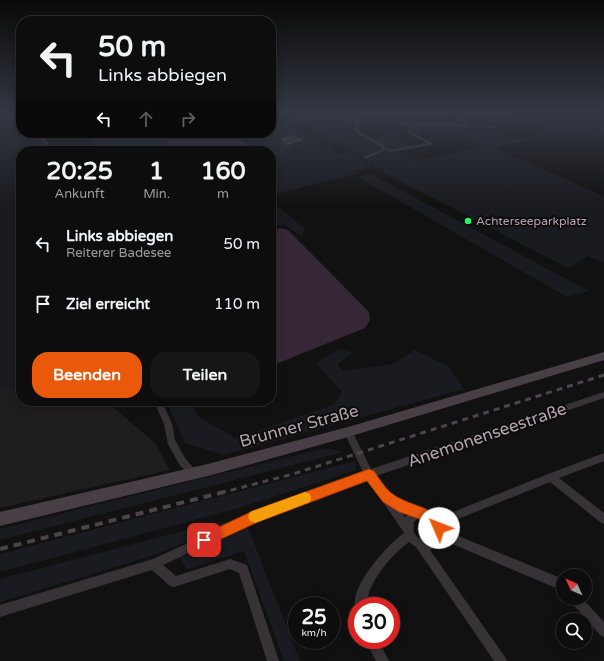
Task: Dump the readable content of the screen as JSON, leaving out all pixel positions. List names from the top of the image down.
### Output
{
  "streets": {
    "main road": ["Brunner Straße"],
    "street": ["Anemonenseestraße"]
  },
  "places": ["Achterseeparkplatz"],
  "north": "top left",
  "page": {
    "turn": ["50 m", "Links abbiegen"],
    "eta": [
      "20:25",
      "Ankunft",
      "1",
      "Min.",
      "160",
      "m"
    ],
    "list": [
      {
        "name": "Links abbiegen",
        "note": "Reiterer Badesee",
        "value": "50 m"
      },
      {
        "name": "Ziel erreicht",
        "value": "110 m"
      }
    ],
    "buttons": ["Beenden", "Teilen"],
    "speed": "25 km/h",
    "limit": "30"
  }
}
